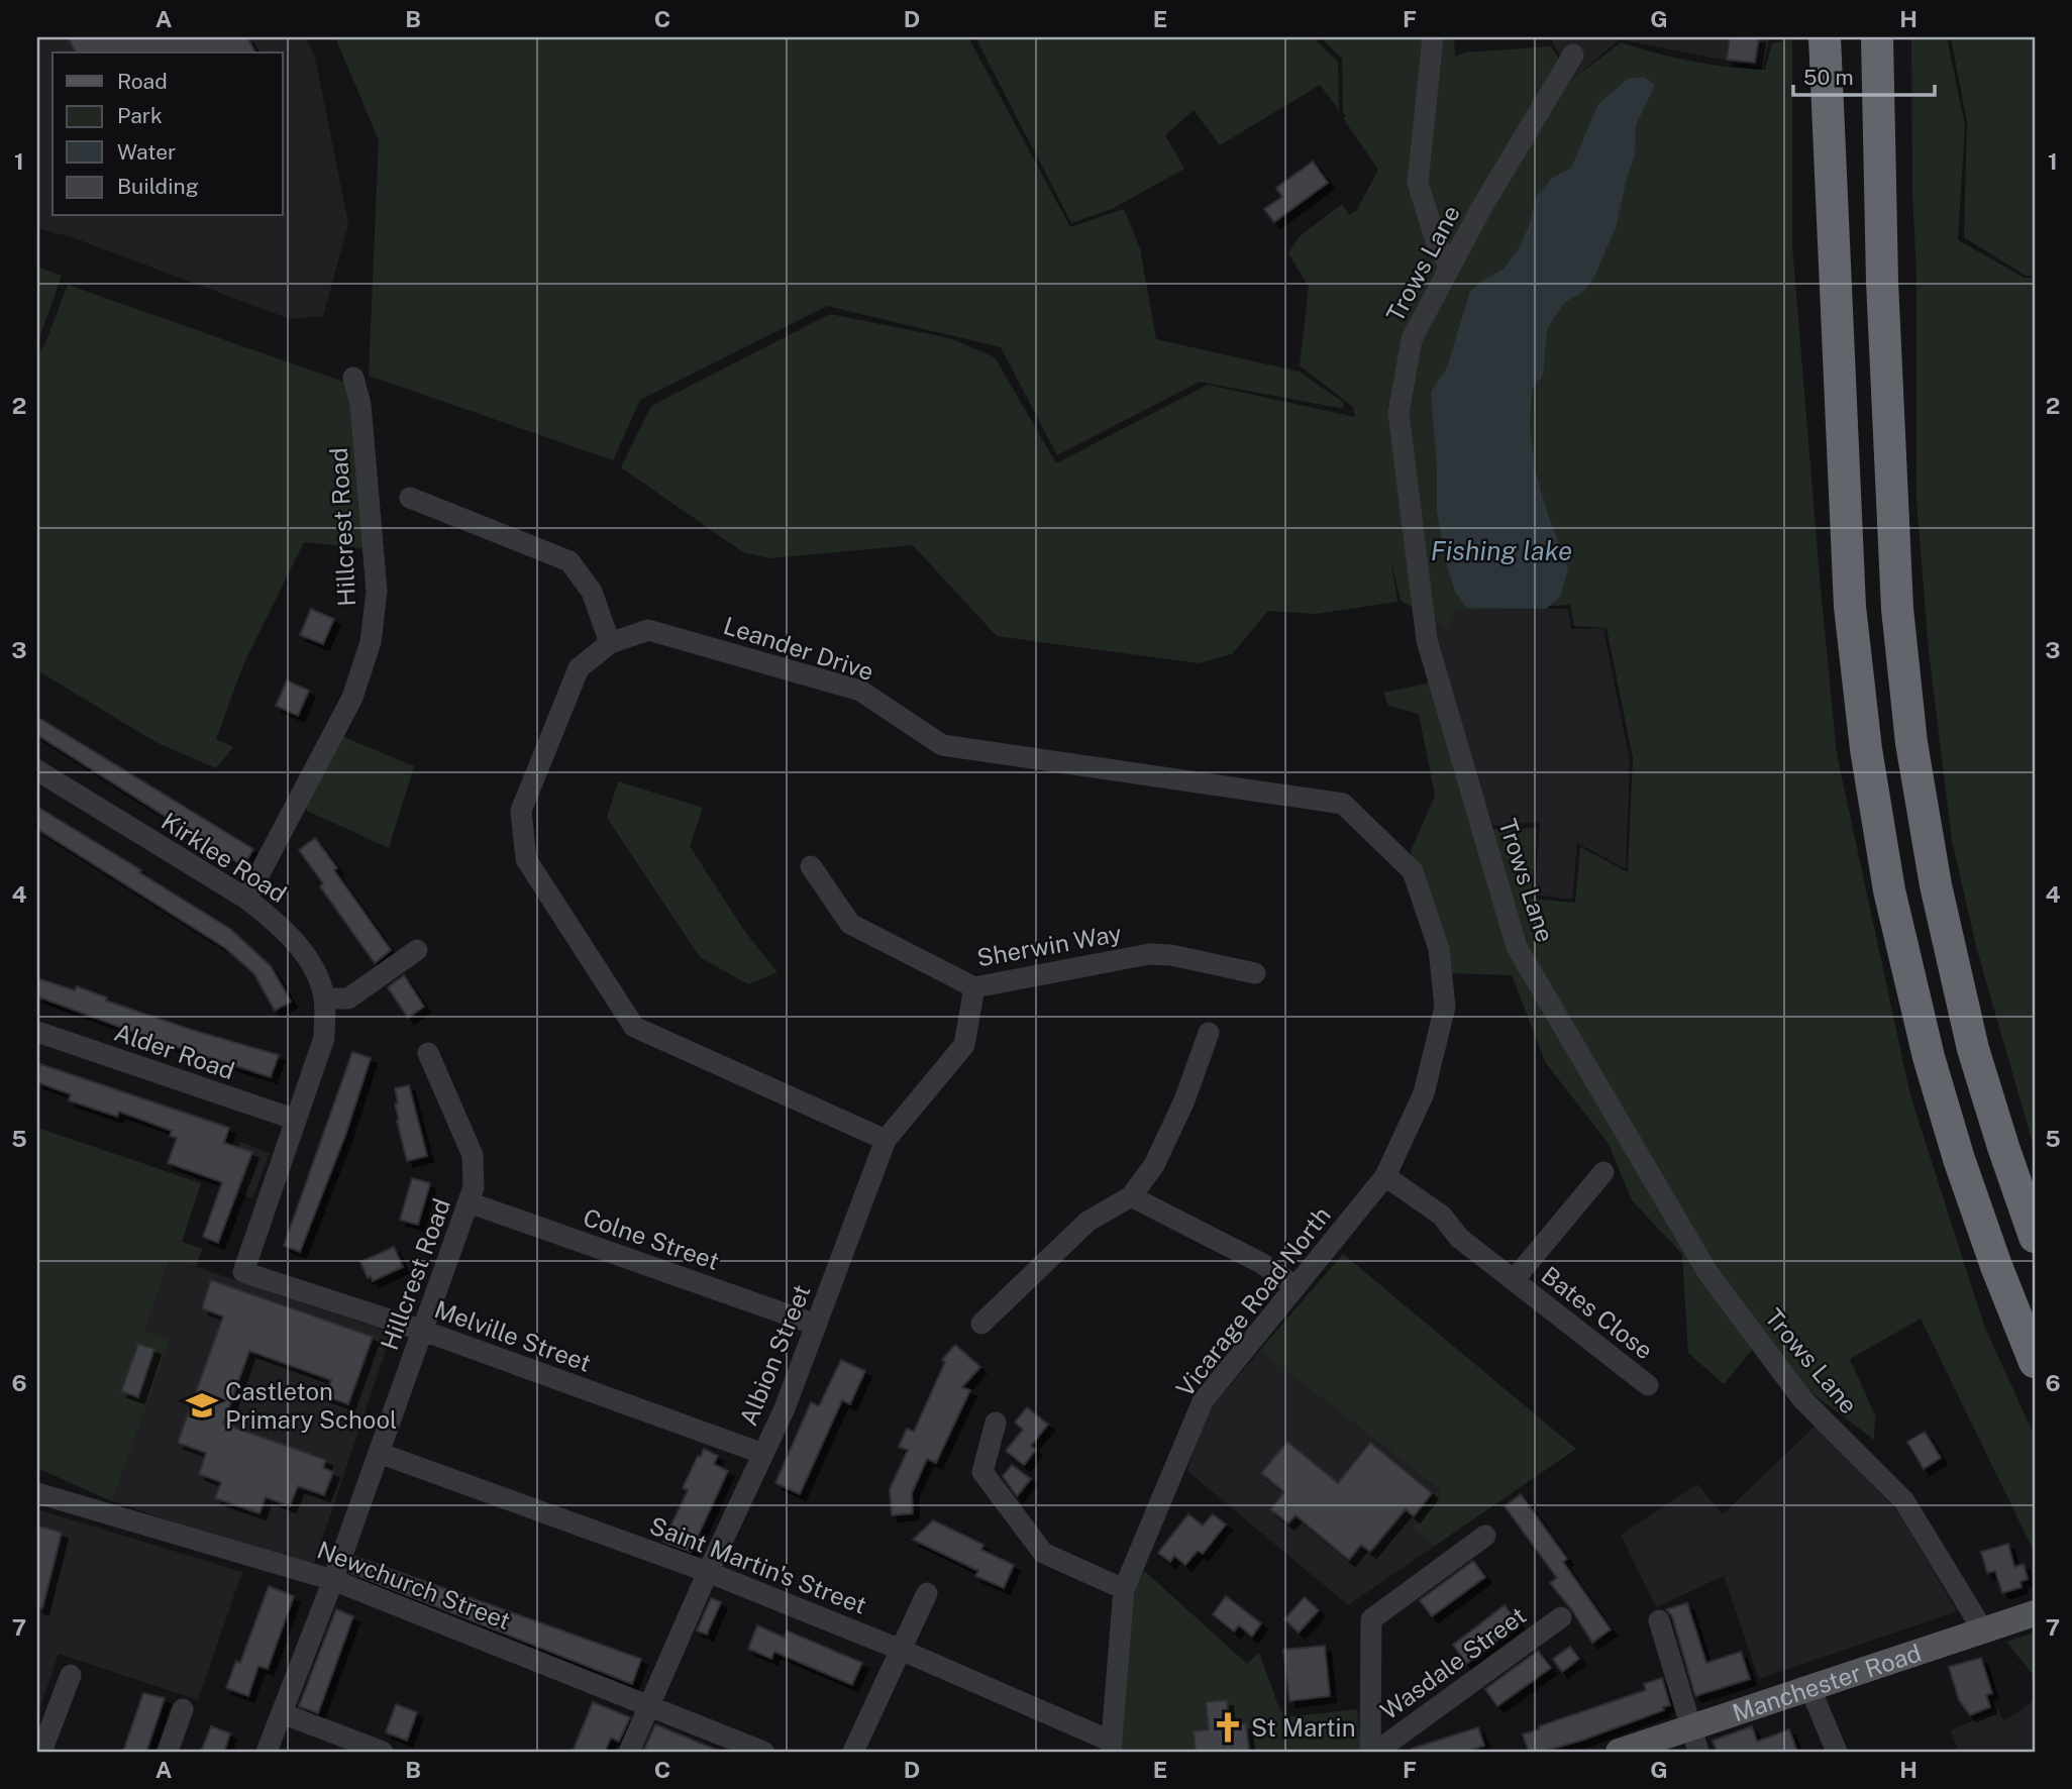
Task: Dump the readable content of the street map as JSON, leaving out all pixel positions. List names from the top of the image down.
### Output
{
  "streets": {
    "main road": ["Manchester Road"],
    "street": [
      "Trows Lane",
      "Hillcrest Road",
      "Leander Drive",
      "Kirklee Road",
      "Sherwin Way",
      "Alder Road",
      "Colne Street",
      "Vicarage Road North",
      "Bates Close",
      "Melville Street",
      "Albion Street",
      "Saint Martin's Street",
      "Newchurch Street",
      "Wasdale Street"
    ]
  },
  "crossings": [
    ["Trows Lane", "Manchester Road"],
    ["Hillcrest Road", "Kirklee Road"],
    ["Hillcrest Road", "Colne Street"],
    ["Hillcrest Road", "Melville Street"],
    ["Hillcrest Road", "Saint Martin's Street"],
    ["Hillcrest Road", "Newchurch Street"],
    ["Leander Drive", "Vicarage Road North"],
    ["Leander Drive", "Bates Close"],
    ["Leander Drive", "Albion Street"],
    ["Kirklee Road", "Alder Road"],
    ["Kirklee Road", "Melville Street"],
    ["Sherwin Way", "Albion Street"],
    ["Colne Street", "Albion Street"],
    ["Vicarage Road North", "Bates Close"],
    ["Vicarage Road North", "Saint Martin's Street"],
    ["Melville Street", "Albion Street"],
    ["Albion Street", "Saint Martin's Street"],
    ["Albion Street", "Newchurch Street"]
  ],
  "water": ["Fishing lake"],
  "places": {
    "school or university": ["Castleton Primary School"],
    "church": ["St Martin"]
  },
  "legend": [
    "Road",
    "Park",
    "Water",
    "Building"
  ],
  "scale_bar": "50 m",
  "grid": {
    "columns": [
      "A",
      "B",
      "C",
      "D",
      "E",
      "F",
      "G",
      "H"
    ],
    "rows": [
      "1",
      "2",
      "3",
      "4",
      "5",
      "6",
      "7"
    ]
  }
}
